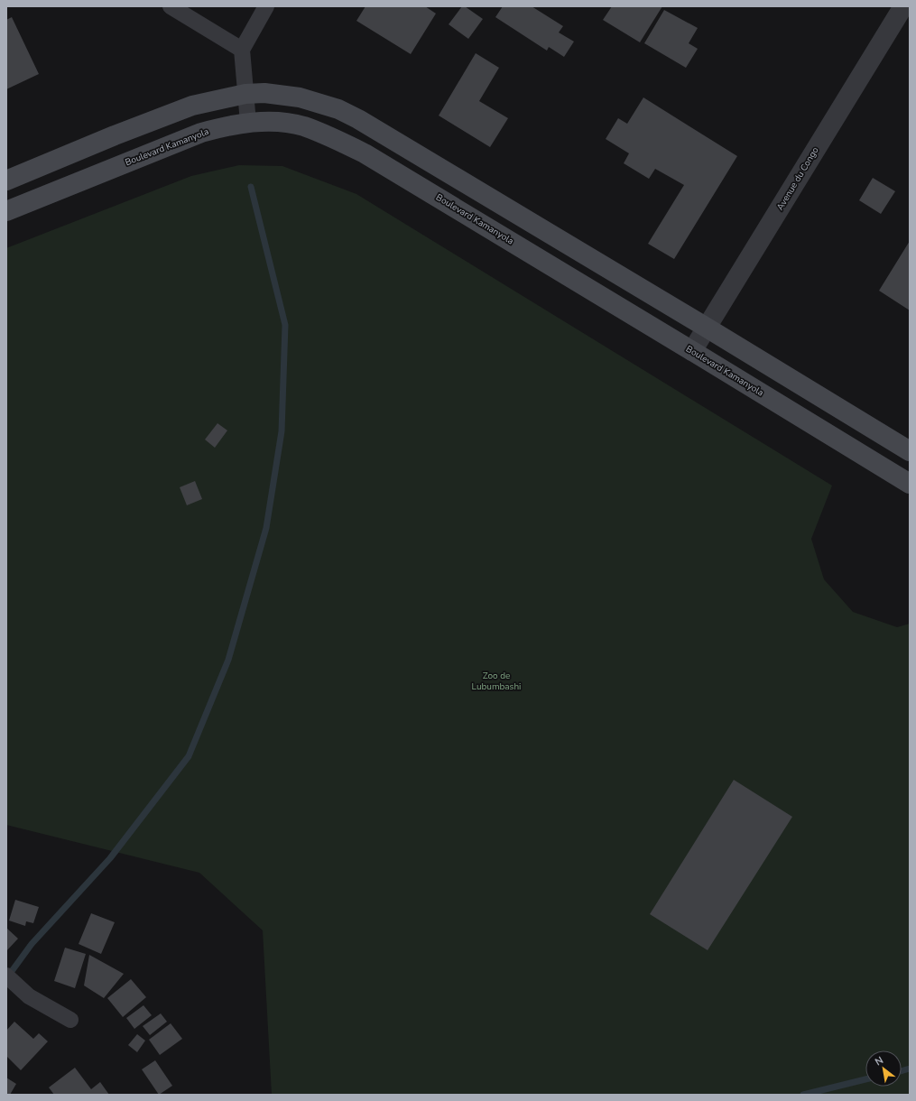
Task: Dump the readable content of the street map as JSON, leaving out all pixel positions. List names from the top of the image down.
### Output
{
  "streets": {
    "main road": ["Boulevard Kamanyola"],
    "street": ["Avenue du Congo"]
  },
  "crossings": [
    ["Boulevard Kamanyola", "Avenue du Congo"]
  ],
  "parks": ["Zoo de Lubumbashi"],
  "north": "top left"
}
